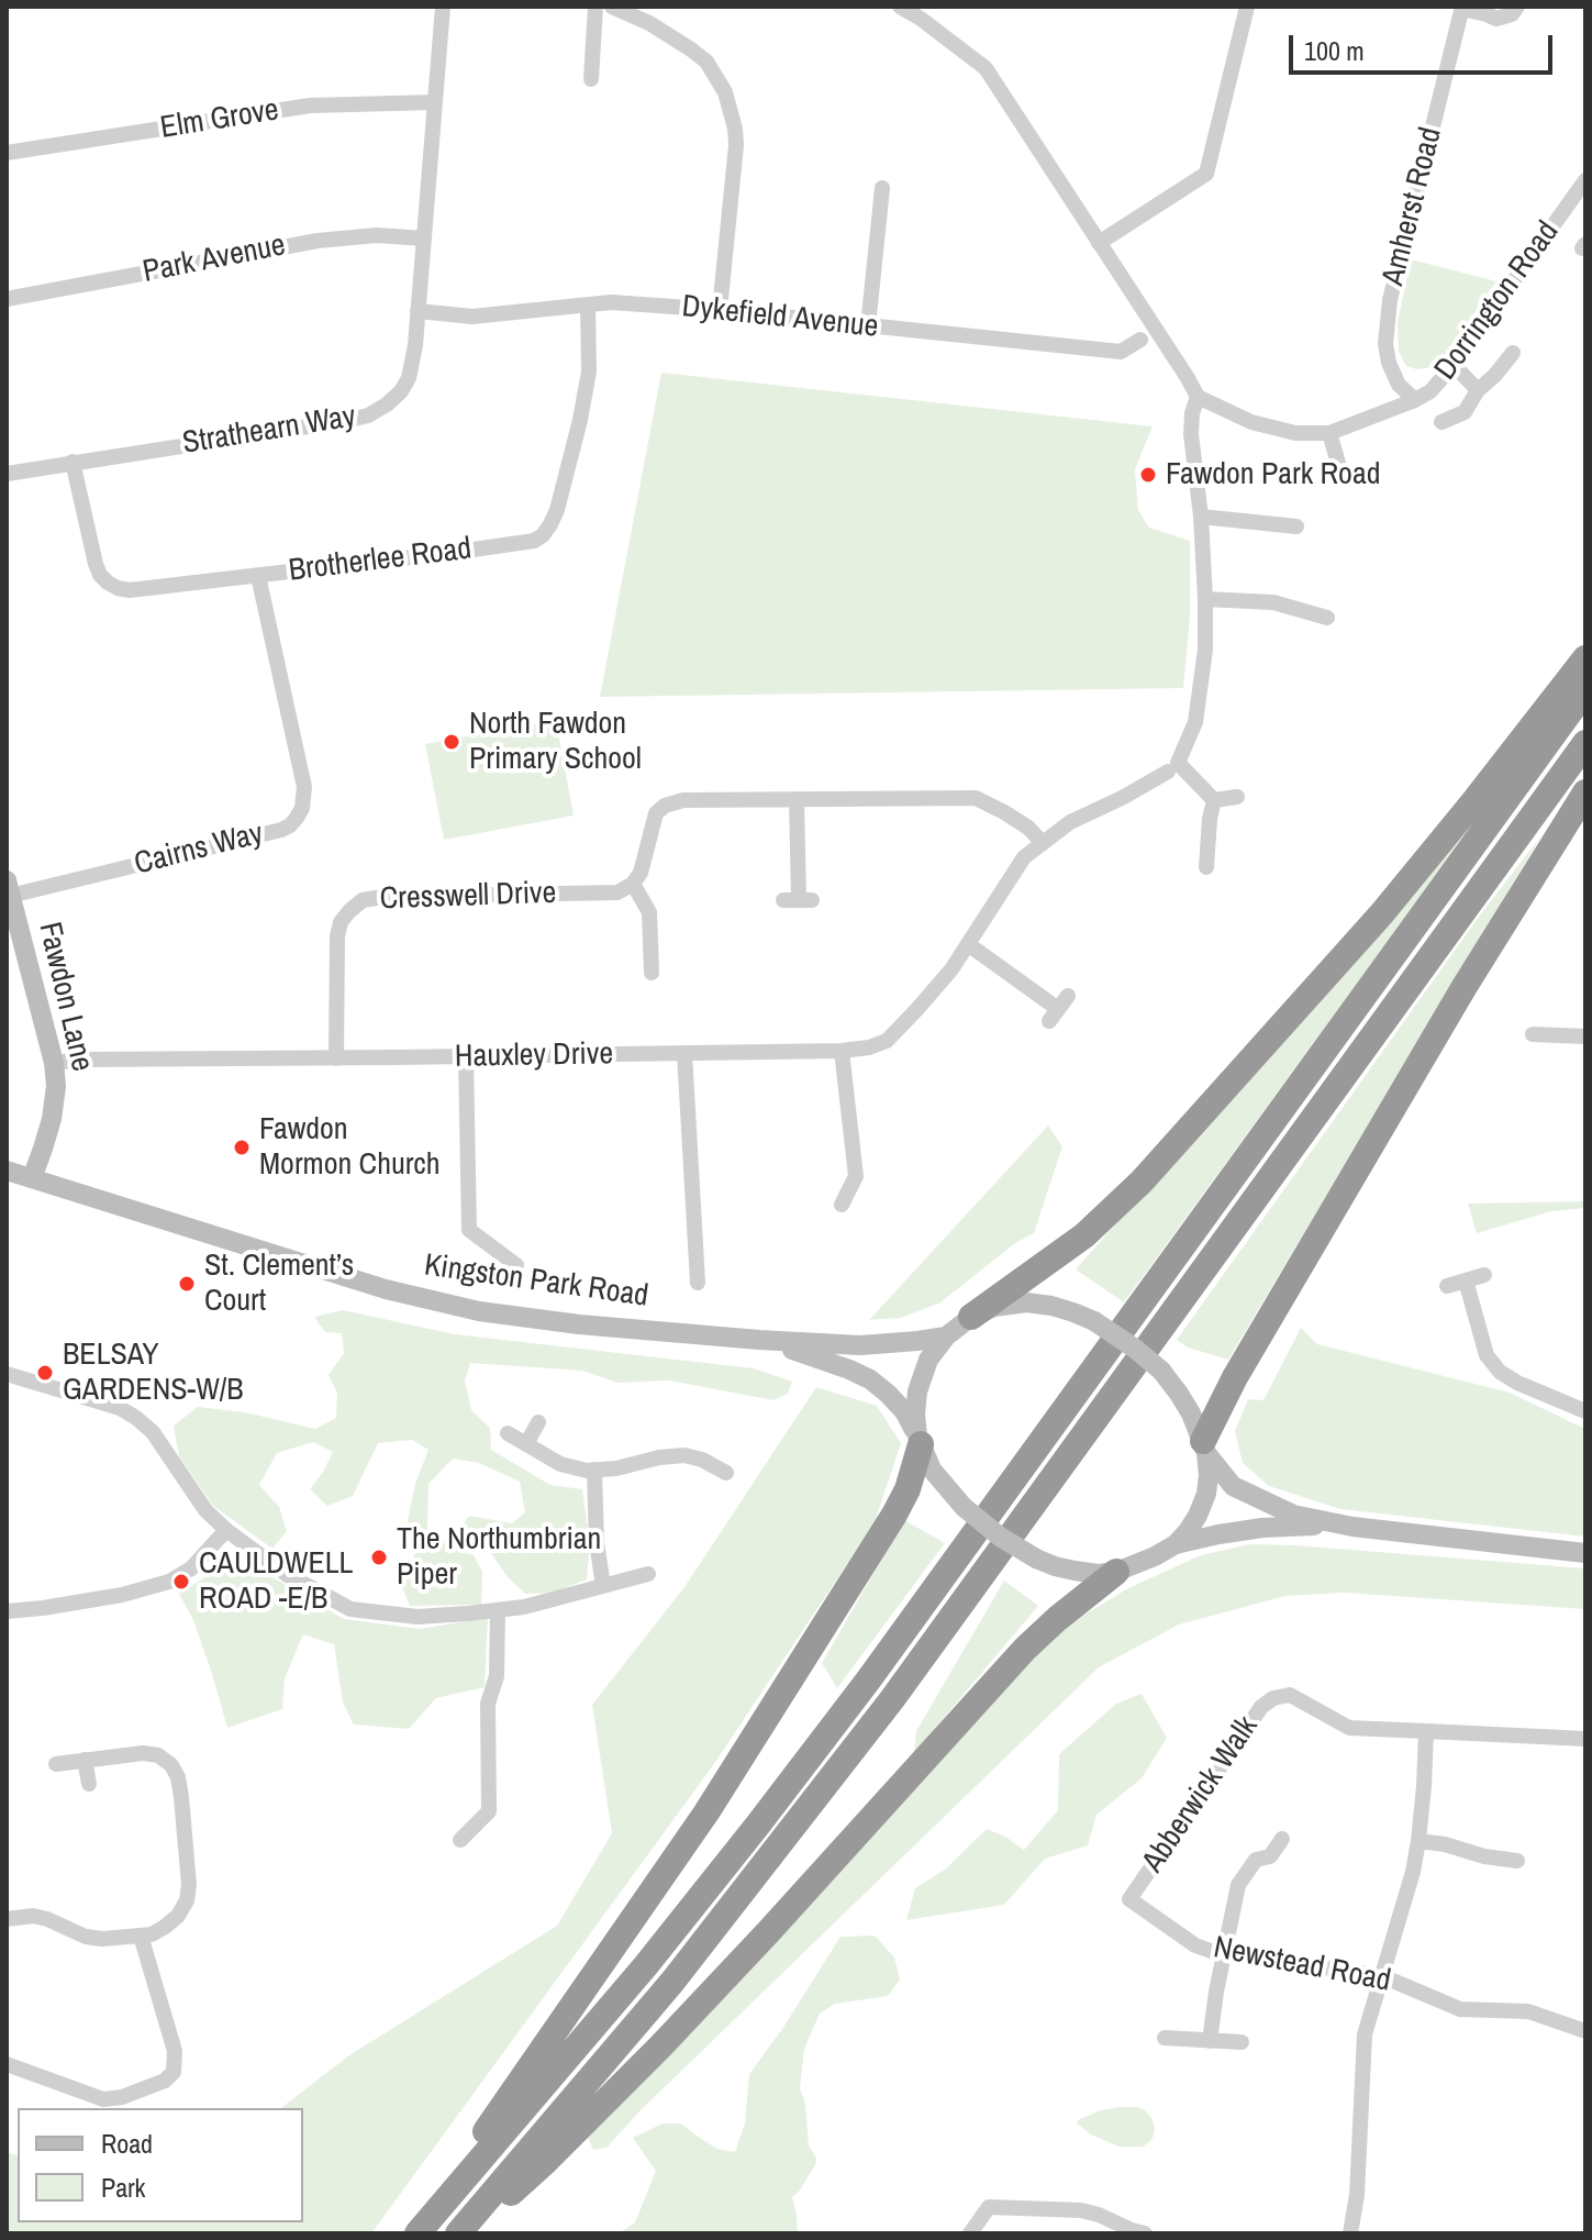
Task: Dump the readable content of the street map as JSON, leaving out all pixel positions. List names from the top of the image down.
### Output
{
  "streets": {
    "street": [
      "Elm Grove",
      "Amherst Road",
      "Park Avenue",
      "Dorrington Road",
      "Dykefield Avenue",
      "Strathearn Way",
      "Brotherlee Road",
      "Cairns Way",
      "Cresswell Drive",
      "Fawdon Lane",
      "Hauxley Drive",
      "Kingston Park Road",
      "Abberwick Walk",
      "Newstead Road"
    ]
  },
  "crossings": [
    ["Elm Grove", "Strathearn Way"],
    ["Amherst Road", "Dorrington Road"],
    ["Park Avenue", "Strathearn Way"],
    ["Dykefield Avenue", "Strathearn Way"],
    ["Dykefield Avenue", "Brotherlee Road"],
    ["Strathearn Way", "Brotherlee Road"],
    ["Brotherlee Road", "Cairns Way"],
    ["Cairns Way", "Fawdon Lane"],
    ["Cresswell Drive", "Hauxley Drive"],
    ["Fawdon Lane", "Hauxley Drive"],
    ["Fawdon Lane", "Kingston Park Road"],
    ["Abberwick Walk", "Newstead Road"]
  ],
  "places": [
    "Fawdon Park Road",
    "North Fawdon Primary School",
    "Fawdon Mormon Church",
    "St. Clement’s Court",
    "BELSAY GARDENS-W/B",
    "The Northumbrian Piper",
    "CAULDWELL ROAD -E/B"
  ],
  "legend": ["Road", "Park"],
  "scale_bar": "100 m"
}
